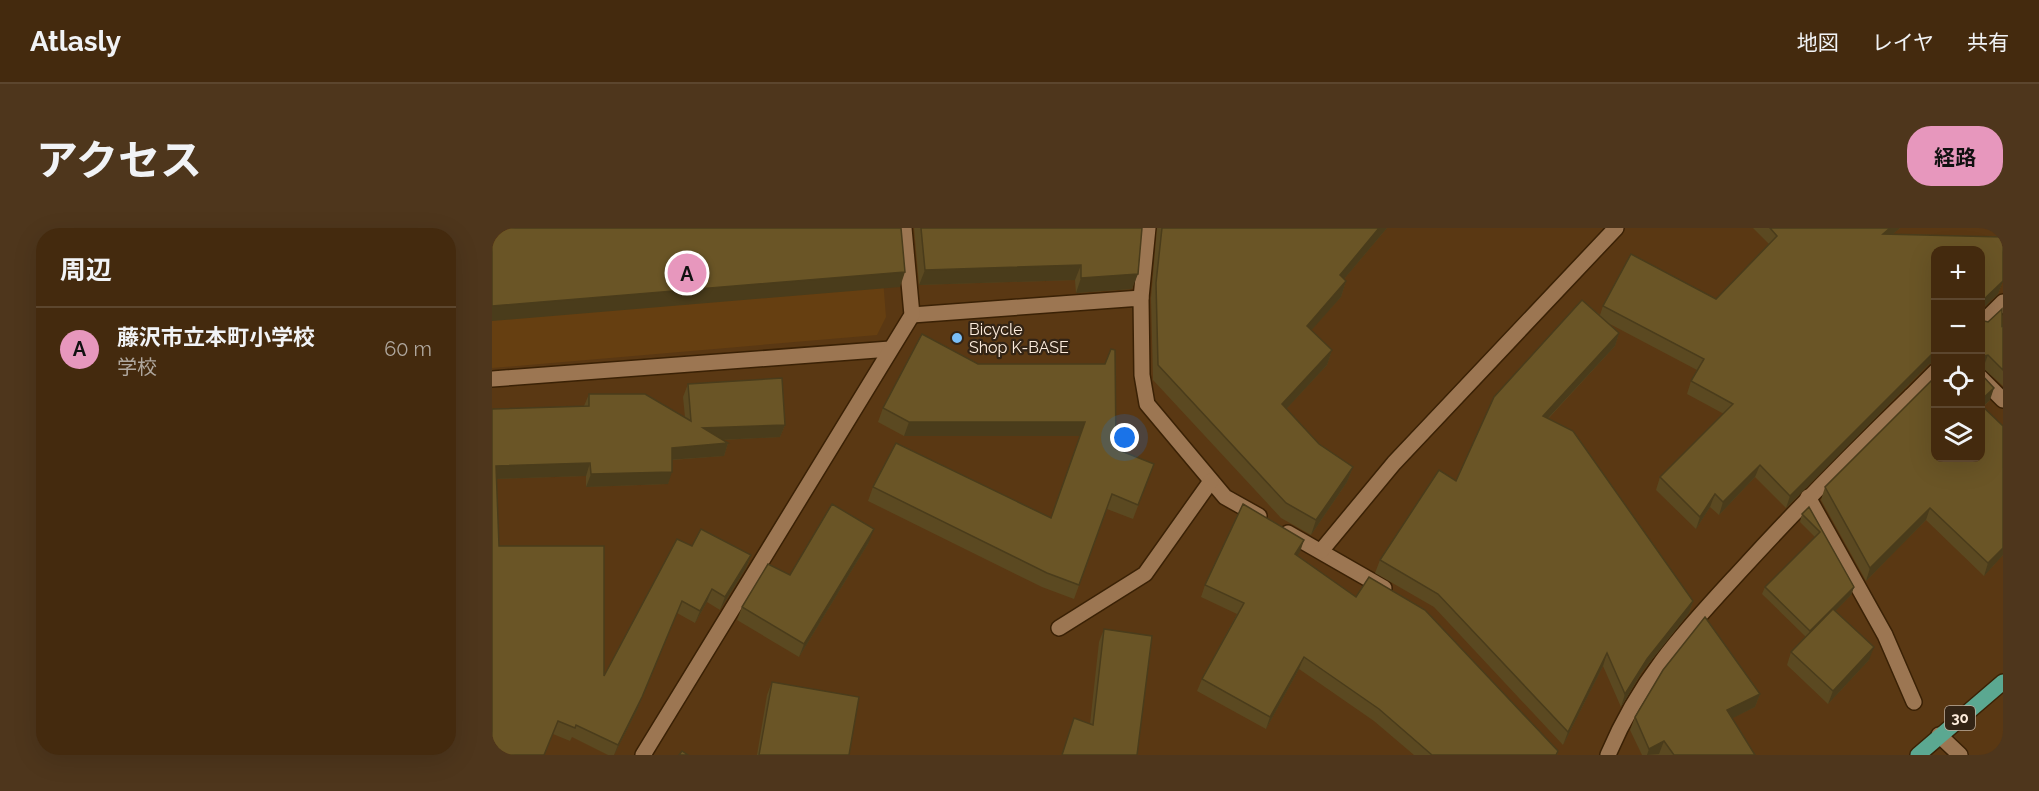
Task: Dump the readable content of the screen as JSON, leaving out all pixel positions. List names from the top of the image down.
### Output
{
  "streets": {
    "main road": ["30"]
  },
  "places": ["Bicycle Shop K-BASE"],
  "page": {
    "header": "Atlasly",
    "nav": ["地図", "レイヤ", "共有"],
    "title": "アクセス",
    "buttons": "経路",
    "heading": "周辺",
    "map_buttons": ["+", "−"],
    "pins": "A",
    "list": [
      {
        "mark": "A",
        "name": "藤沢市立本町小学校",
        "note": "学校",
        "value": "60 m"
      }
    ]
  }
}
